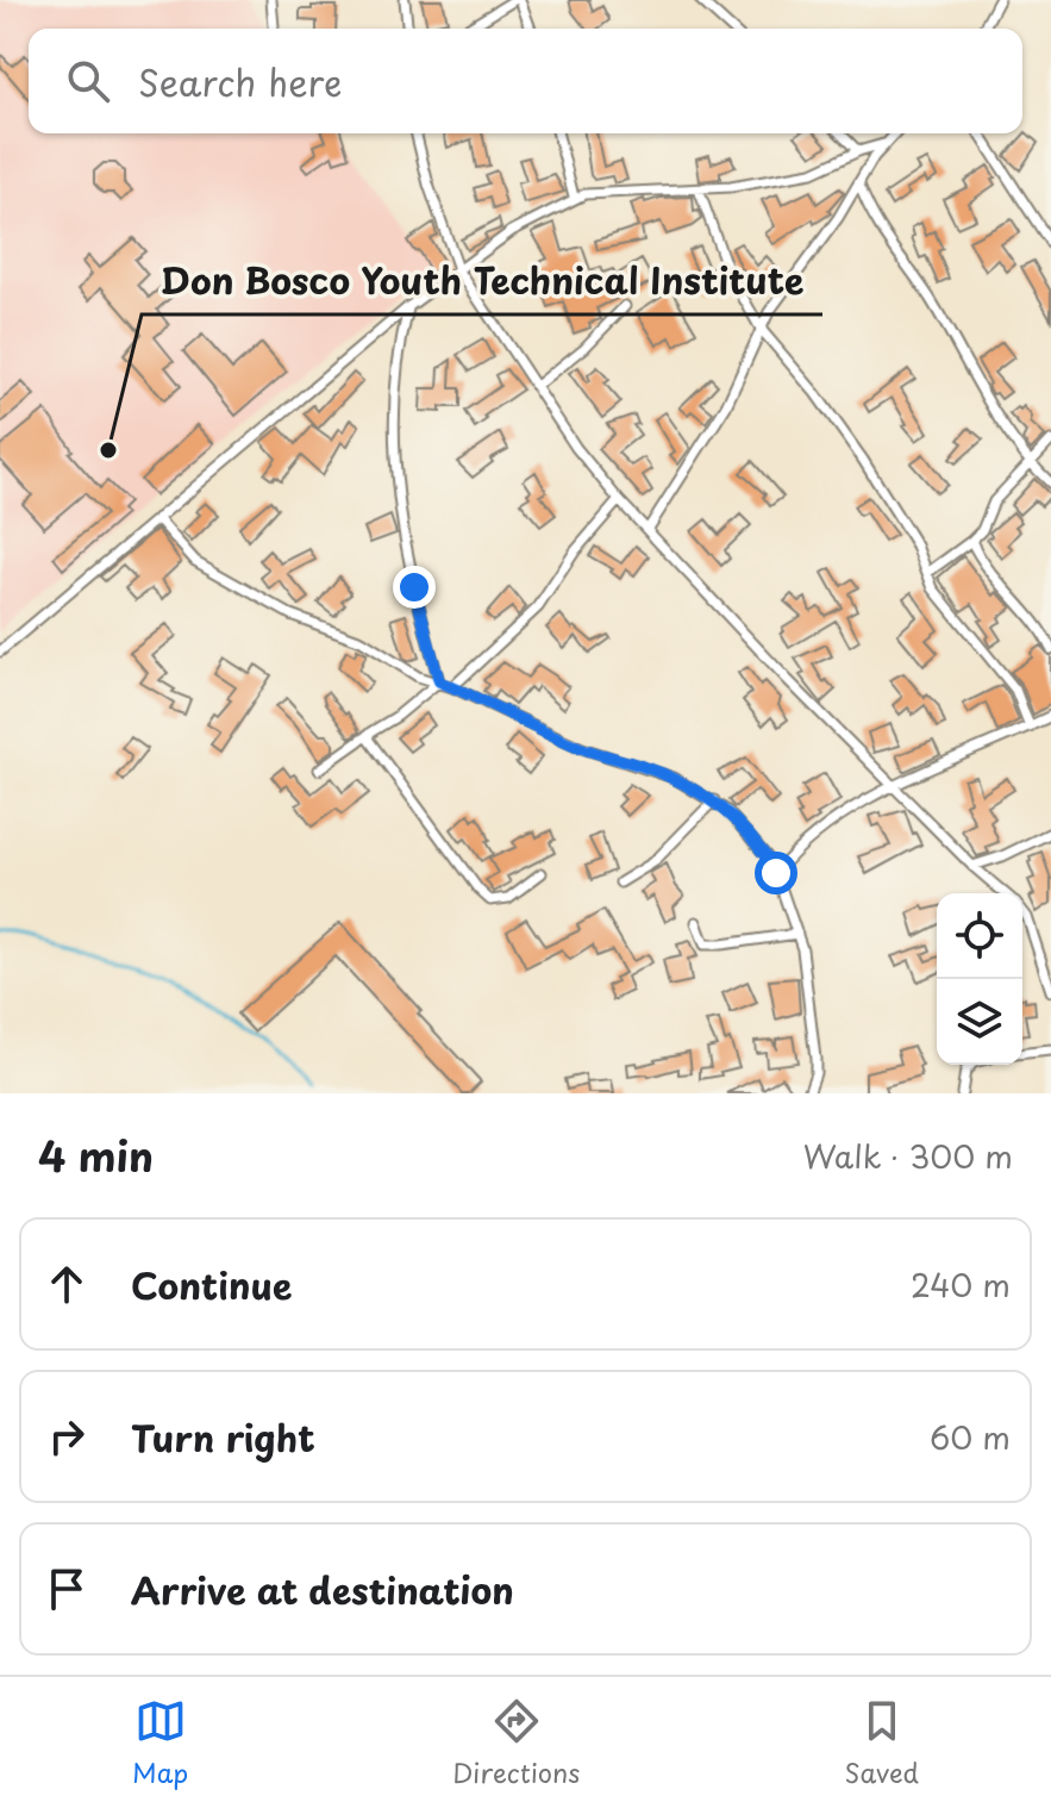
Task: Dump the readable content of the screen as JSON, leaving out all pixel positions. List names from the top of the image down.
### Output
{
  "places": ["Don Bosco Youth Technical Institute"],
  "page": {
    "search": "Search here",
    "heading": ["4 min", "Walk · 300 m"],
    "list": [
      ["Continue", "240 m"],
      ["Turn right", "60 m"],
      "Arrive at destination"
    ],
    "nav": ["Map", "Directions", "Saved"]
  }
}
